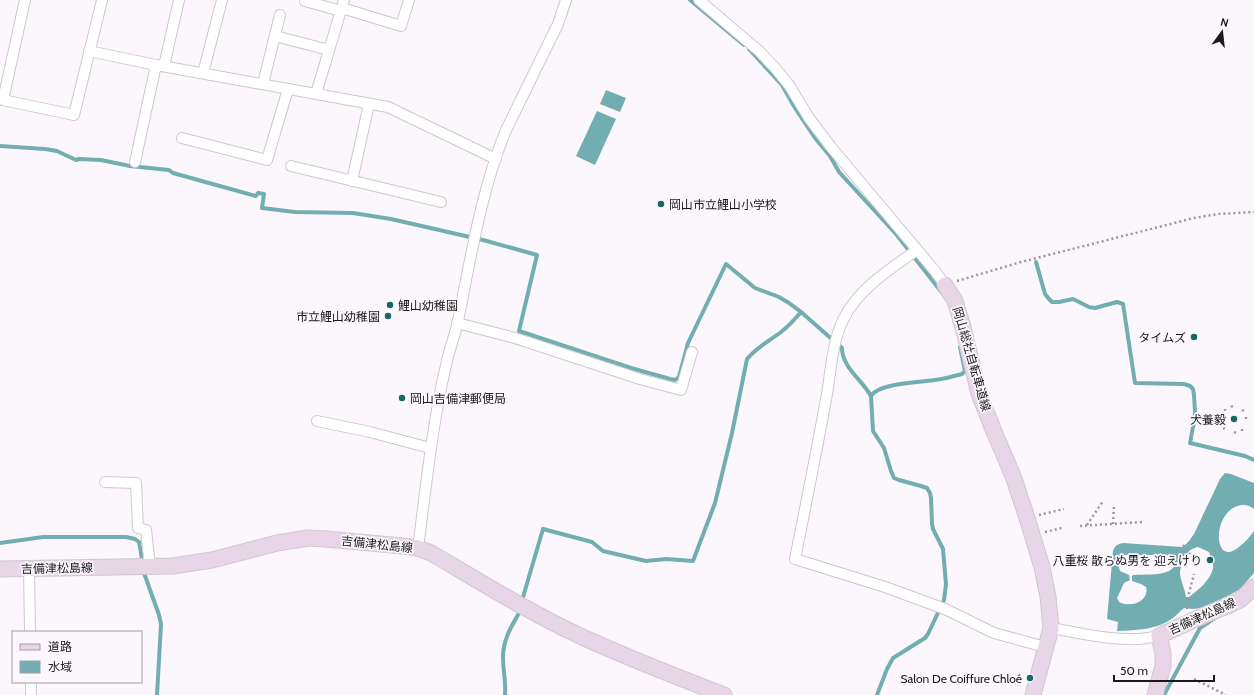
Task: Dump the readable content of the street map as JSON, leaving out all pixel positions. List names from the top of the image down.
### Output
{
  "streets": {
    "main road": ["岡山総社自転車道線", "吉備津松島線"]
  },
  "places": [
    "岡山市立鯉山小学校",
    "鯉山幼稚園",
    "市立鯉山幼稚園",
    "タイムズ",
    "岡山吉備津郵便局",
    "犬養毅",
    "八重桜 散らぬ男を 迎えけり",
    "Salon De Coiffure Chloé"
  ],
  "legend": ["道路", "水域"],
  "scale_bar": "50 m",
  "north": "top"
}
